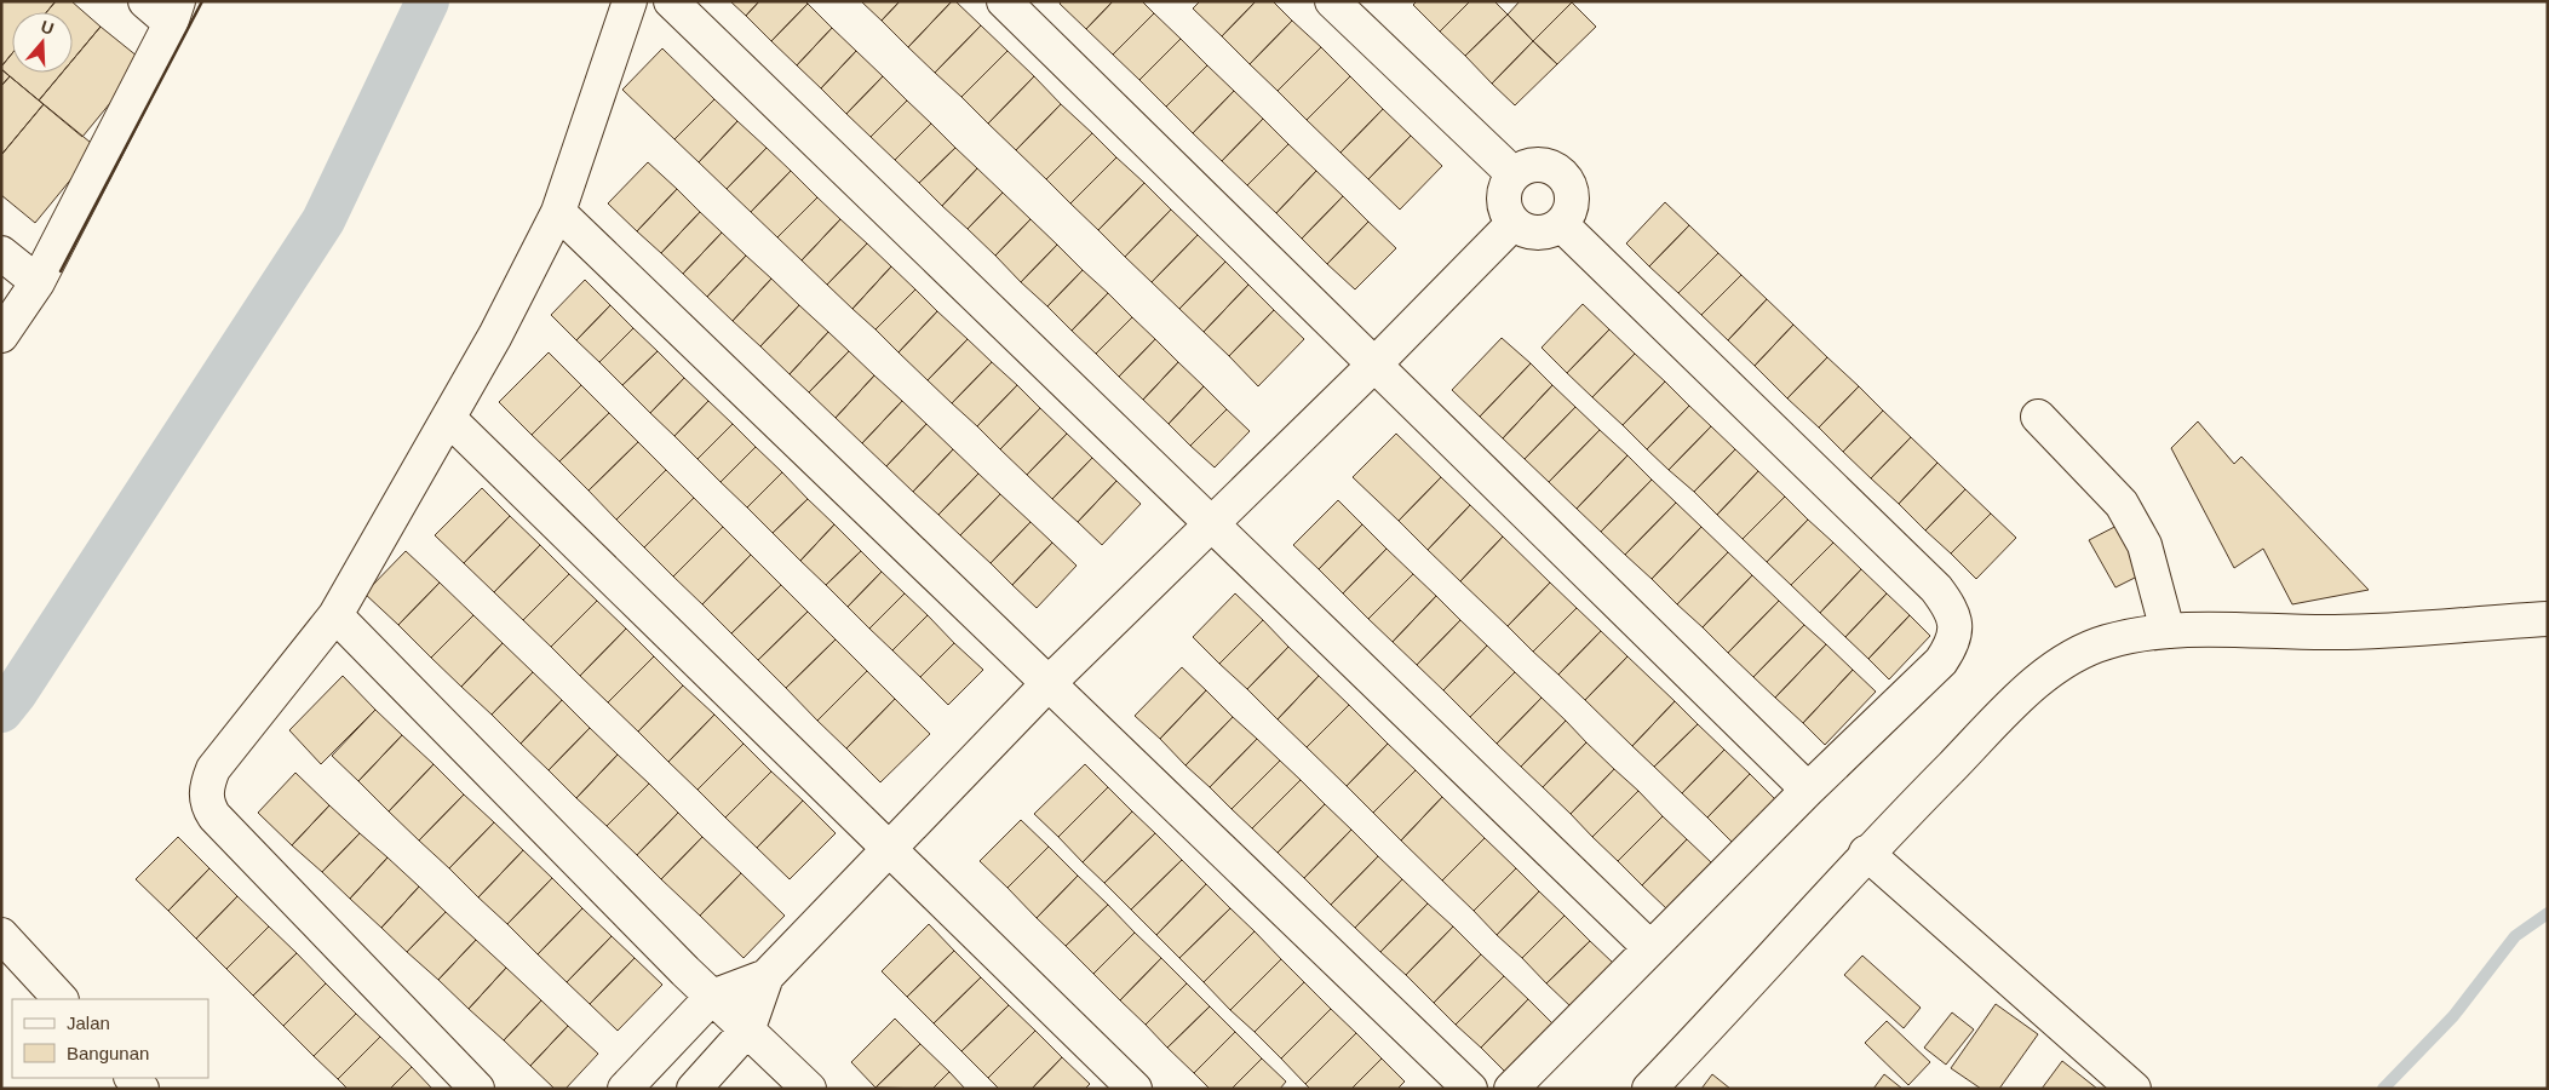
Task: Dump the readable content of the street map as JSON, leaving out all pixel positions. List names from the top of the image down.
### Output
{
  "legend": ["Jalan", "Bangunan"],
  "north": "top"
}
